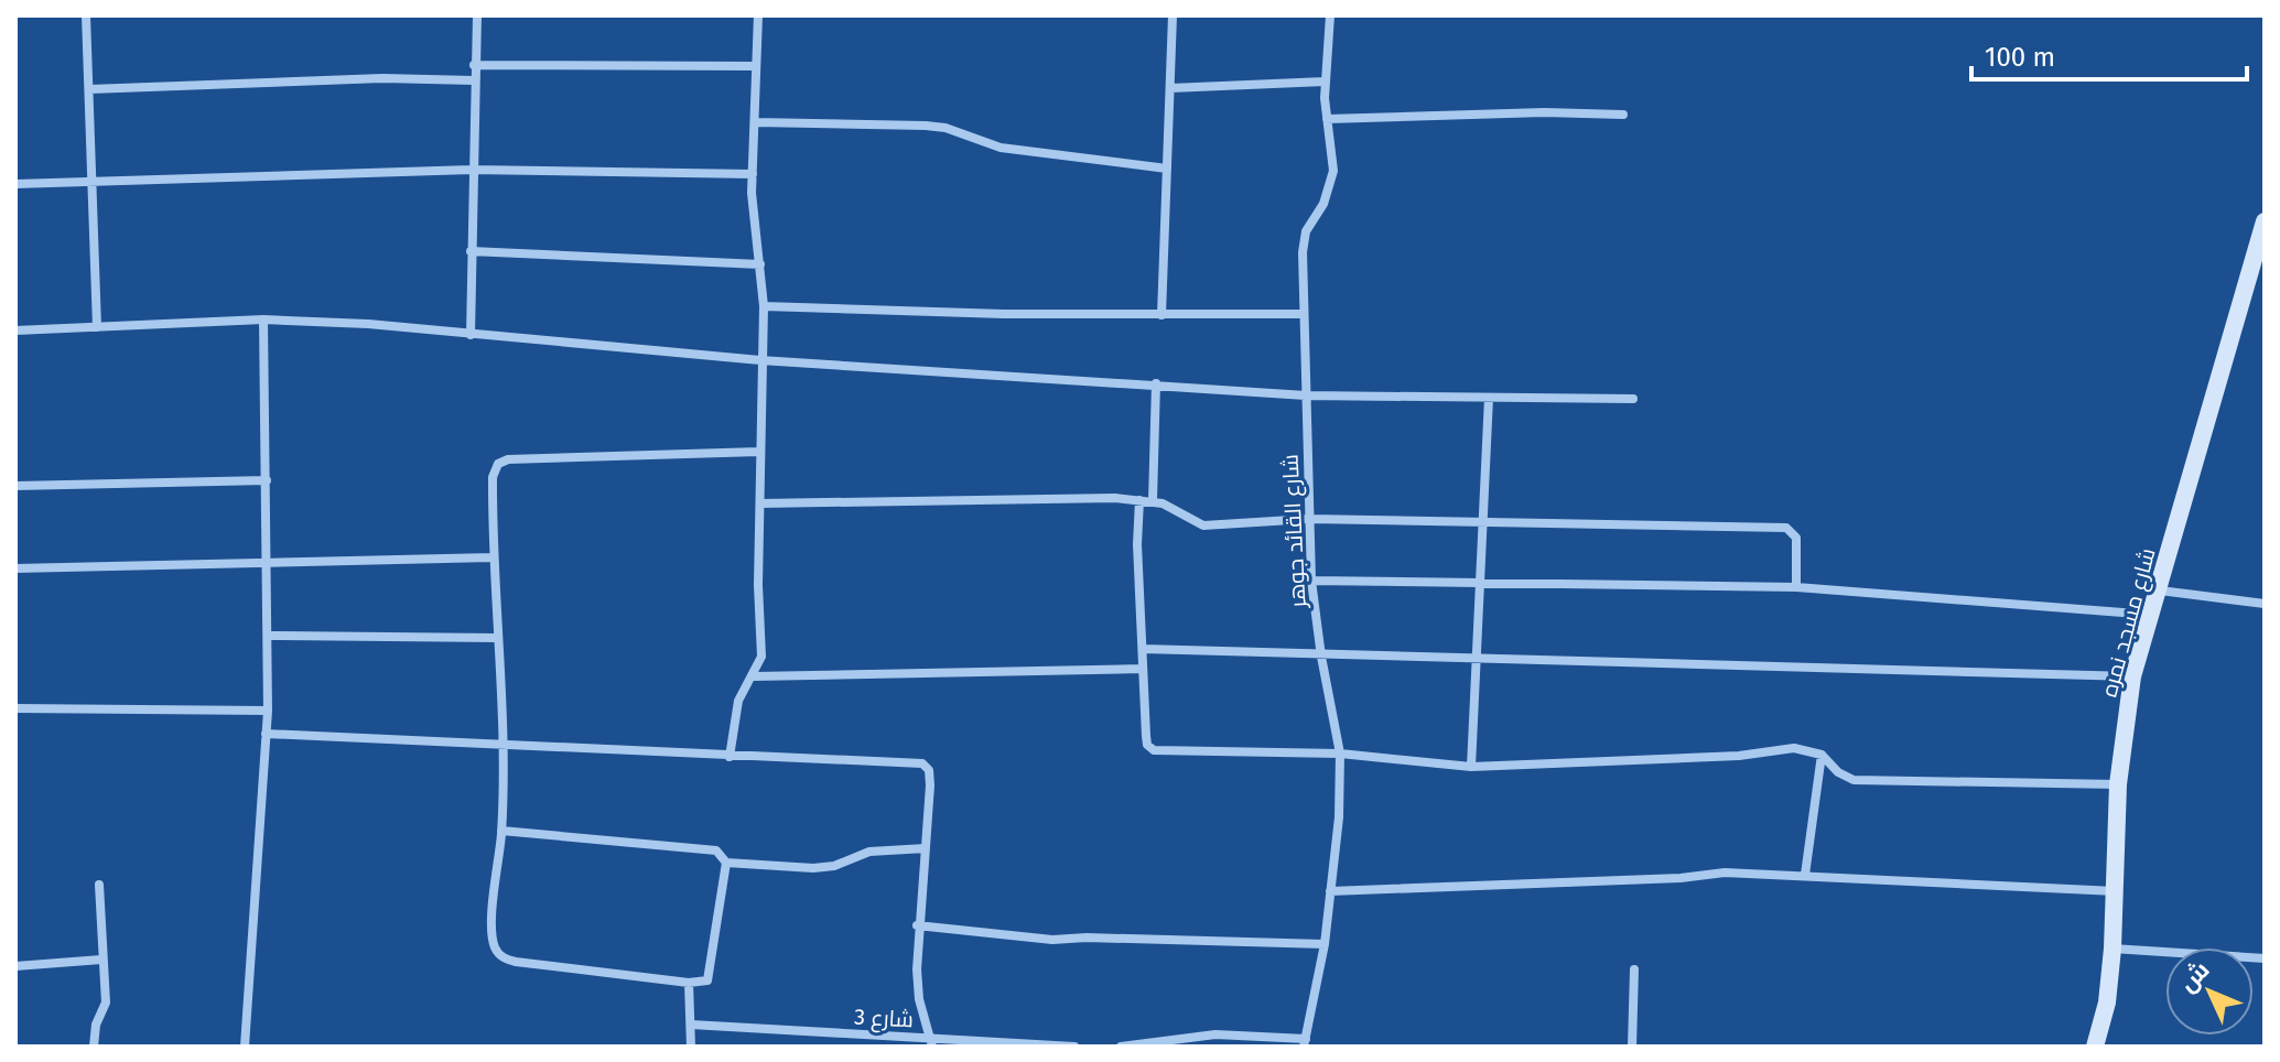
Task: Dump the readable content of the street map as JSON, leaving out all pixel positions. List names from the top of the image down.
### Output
{
  "streets": {
    "street": ["شارع القائد جوهر", "شارع مسجد نمره", "شارع 3"]
  },
  "scale_bar": "100 m",
  "north": "top left"
}
